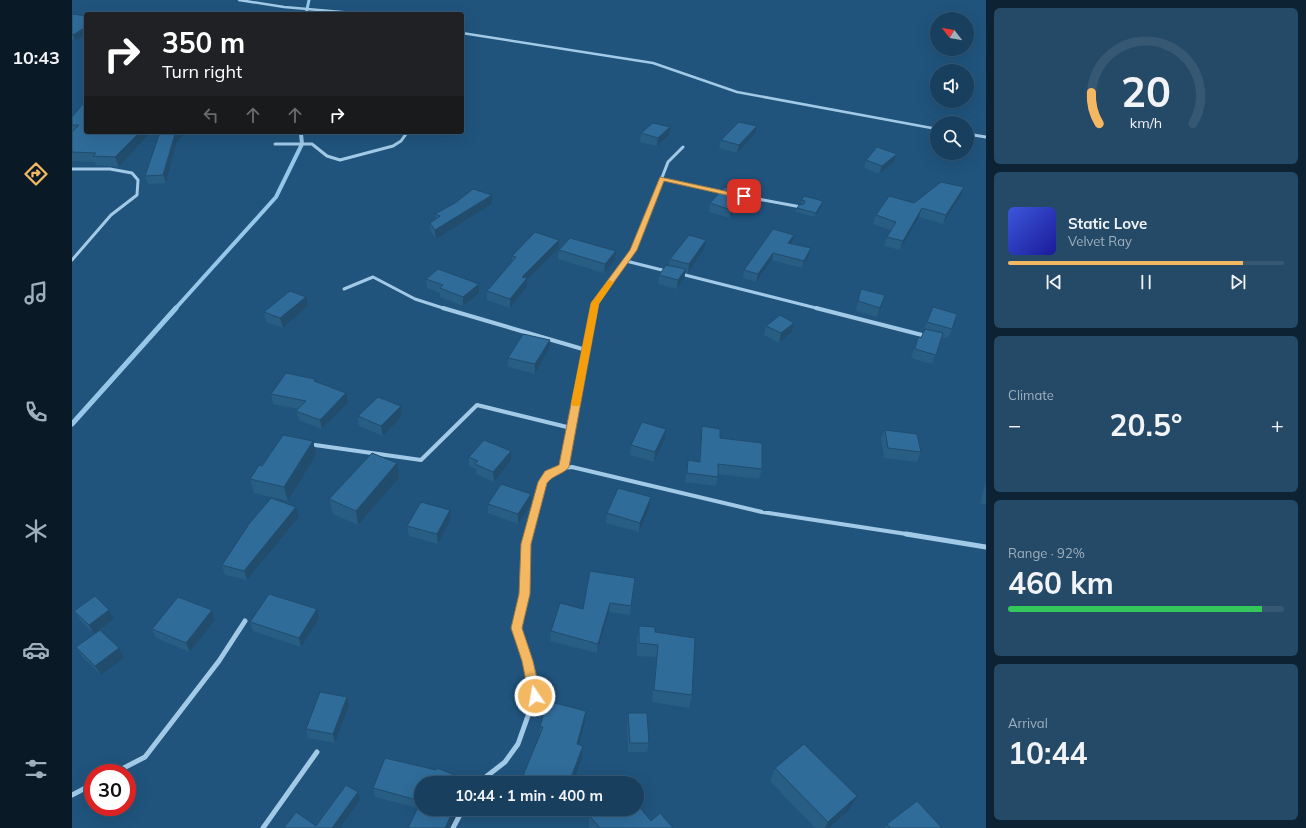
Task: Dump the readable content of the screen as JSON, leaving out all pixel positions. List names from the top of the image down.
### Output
{
  "north": "top left",
  "page": {
    "tabs": "10:43",
    "turn": ["350 m", "Turn right"],
    "song": ["Static Love", "Velvet Ray"],
    "tile": [
      "Climate",
      ["Range · 92%", "460 km"],
      ["Arrival", "10:44"]
    ],
    "heat": ["−", "20.5°", "+"],
    "limit": "30",
    "trip": "10:44 · 1 min · 400 m",
    "gauge": ["20", "km/h"]
  }
}
